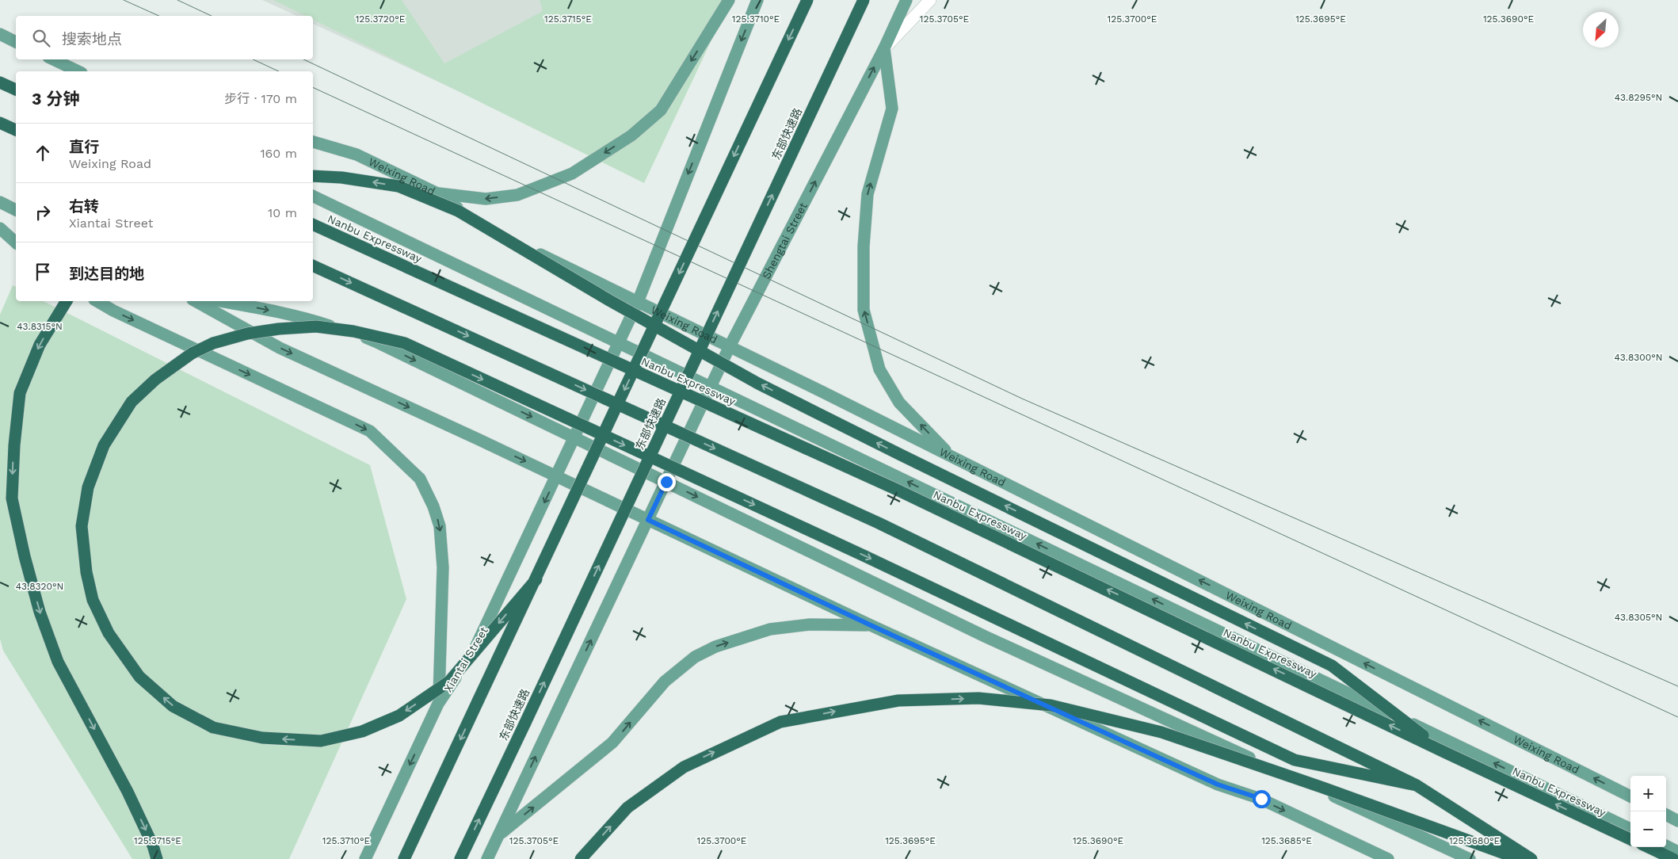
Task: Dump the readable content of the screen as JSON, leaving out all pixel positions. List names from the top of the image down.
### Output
{
  "streets": {
    "highway": ["东部快速路", "Nanbu Expressway"],
    "main road": ["Weixing Road", "Shengtai Street", "Xiantai Street"]
  },
  "crossings": [
    ["Weixing Road", "Shengtai Street"]
  ],
  "one_way": ["Shengtai Street"],
  "north": "bottom left",
  "page": {
    "search": "搜索地点",
    "heading": ["3 分钟", "步行 · 170 m"],
    "list": [
      ["直行", "Weixing Road", "160 m"],
      ["右转", "Xiantai Street", "10 m"],
      "到达目的地"
    ],
    "map_buttons": ["+", "−"]
  },
  "coordinates": [
    "125.3705°E",
    "125.3700°E",
    "125.3720°E",
    "125.3715°E",
    "125.3710°E",
    "125.3695°E",
    "125.3690°E",
    "43.8295°N",
    "43.8315°N",
    "43.8300°N",
    "43.8320°N",
    "43.8305°N",
    "125.3685°E",
    "125.3680°E"
  ]
}
